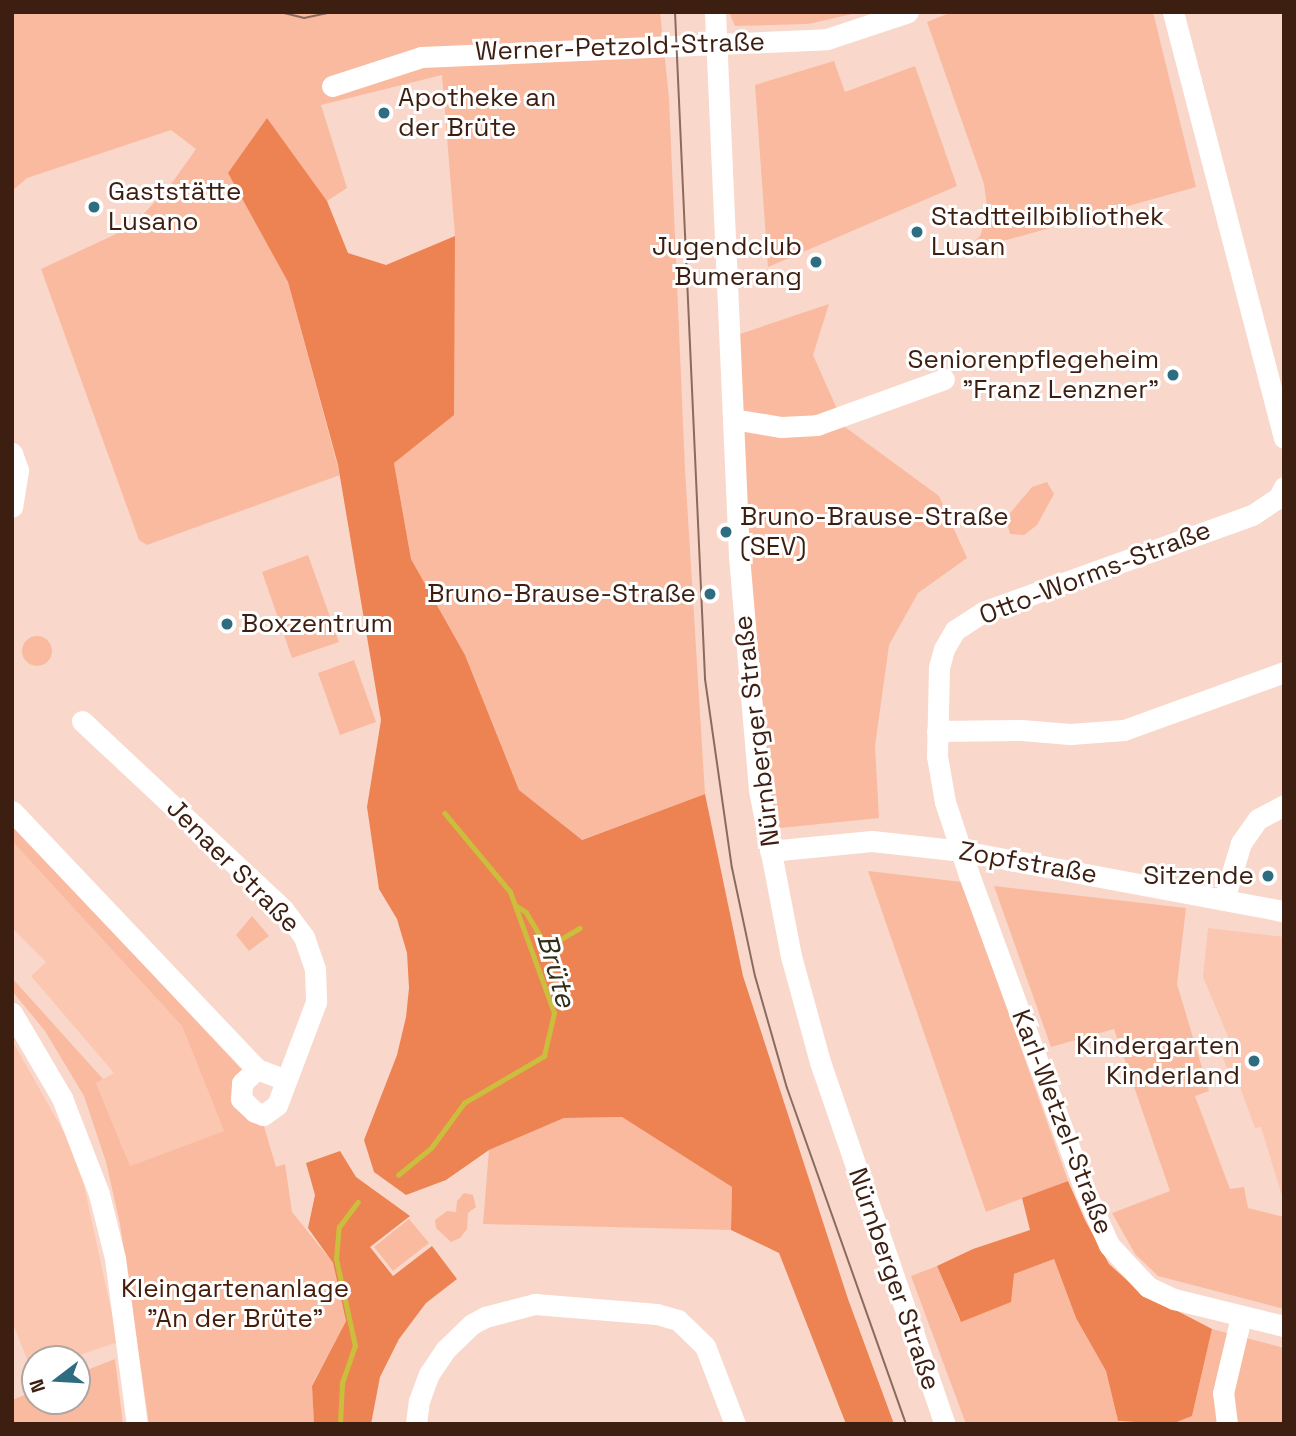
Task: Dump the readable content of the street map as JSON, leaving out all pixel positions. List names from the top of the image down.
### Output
{
  "streets": {
    "street": [
      "Werner-Petzold-Straße",
      "Otto-Worms-Straße",
      "Nürnberger Straße",
      "Zopfstraße",
      "Jenaer Straße",
      "Karl-Wetzel-Straße"
    ]
  },
  "crossings": [
    ["Werner-Petzold-Straße", "Nürnberger Straße"],
    ["Otto-Worms-Straße", "Zopfstraße"],
    ["Otto-Worms-Straße", "Karl-Wetzel-Straße"],
    ["Nürnberger Straße", "Zopfstraße"],
    ["Zopfstraße", "Karl-Wetzel-Straße"]
  ],
  "water": ["Brüte"],
  "parks": ["Kleingartenanlage \"An der Brüte\""],
  "places": [
    "Apotheke an der Brüte",
    "Gaststätte Lusano",
    "Stadtteilbibliothek Lusan",
    "Jugendclub Bumerang",
    "Seniorenpflegeheim \"Franz Lenzner\"",
    "Bruno-Brause-Straße (SEV)",
    "Bruno-Brause-Straße",
    "Boxzentrum",
    "Sitzende",
    "Kindergarten Kinderland"
  ],
  "north": "left"
}
